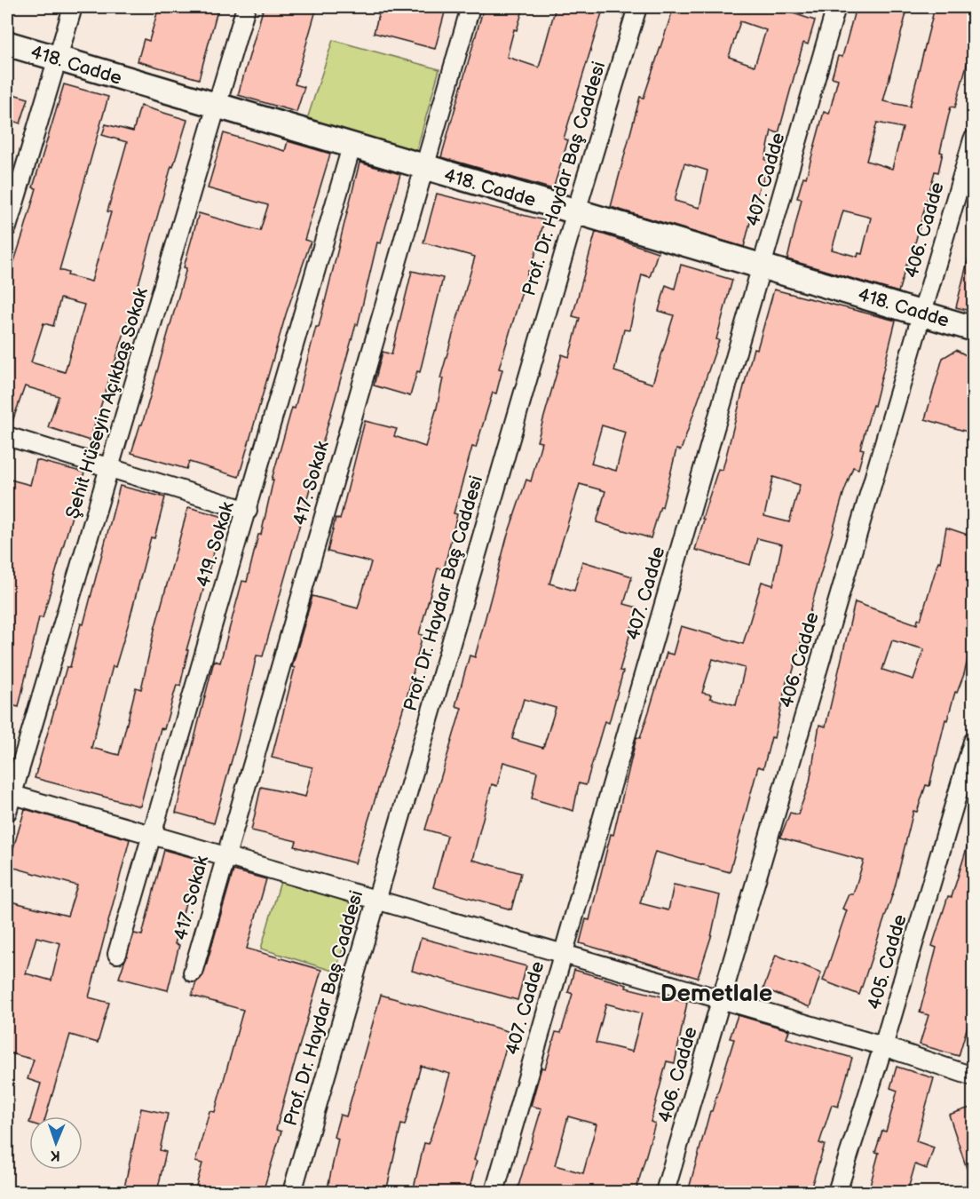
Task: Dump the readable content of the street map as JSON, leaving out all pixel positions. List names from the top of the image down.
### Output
{
  "streets": {
    "street": [
      "418. Cadde",
      "Prof. Dr. Haydar Baş Caddesi",
      "407. Cadde",
      "406. Cadde",
      "Şehit Hüseyin Açıkbaş Sokak",
      "417. Sokak",
      "419. Sokak",
      "405. Cadde"
    ]
  },
  "crossings": [
    ["418. Cadde", "Prof. Dr. Haydar Baş Caddesi"],
    ["418. Cadde", "407. Cadde"],
    ["418. Cadde", "406. Cadde"],
    ["418. Cadde", "Şehit Hüseyin Açıkbaş Sokak"],
    ["418. Cadde", "417. Sokak"],
    ["418. Cadde", "419. Sokak"]
  ],
  "districts": ["Demetlale"],
  "north": "bottom"
}
